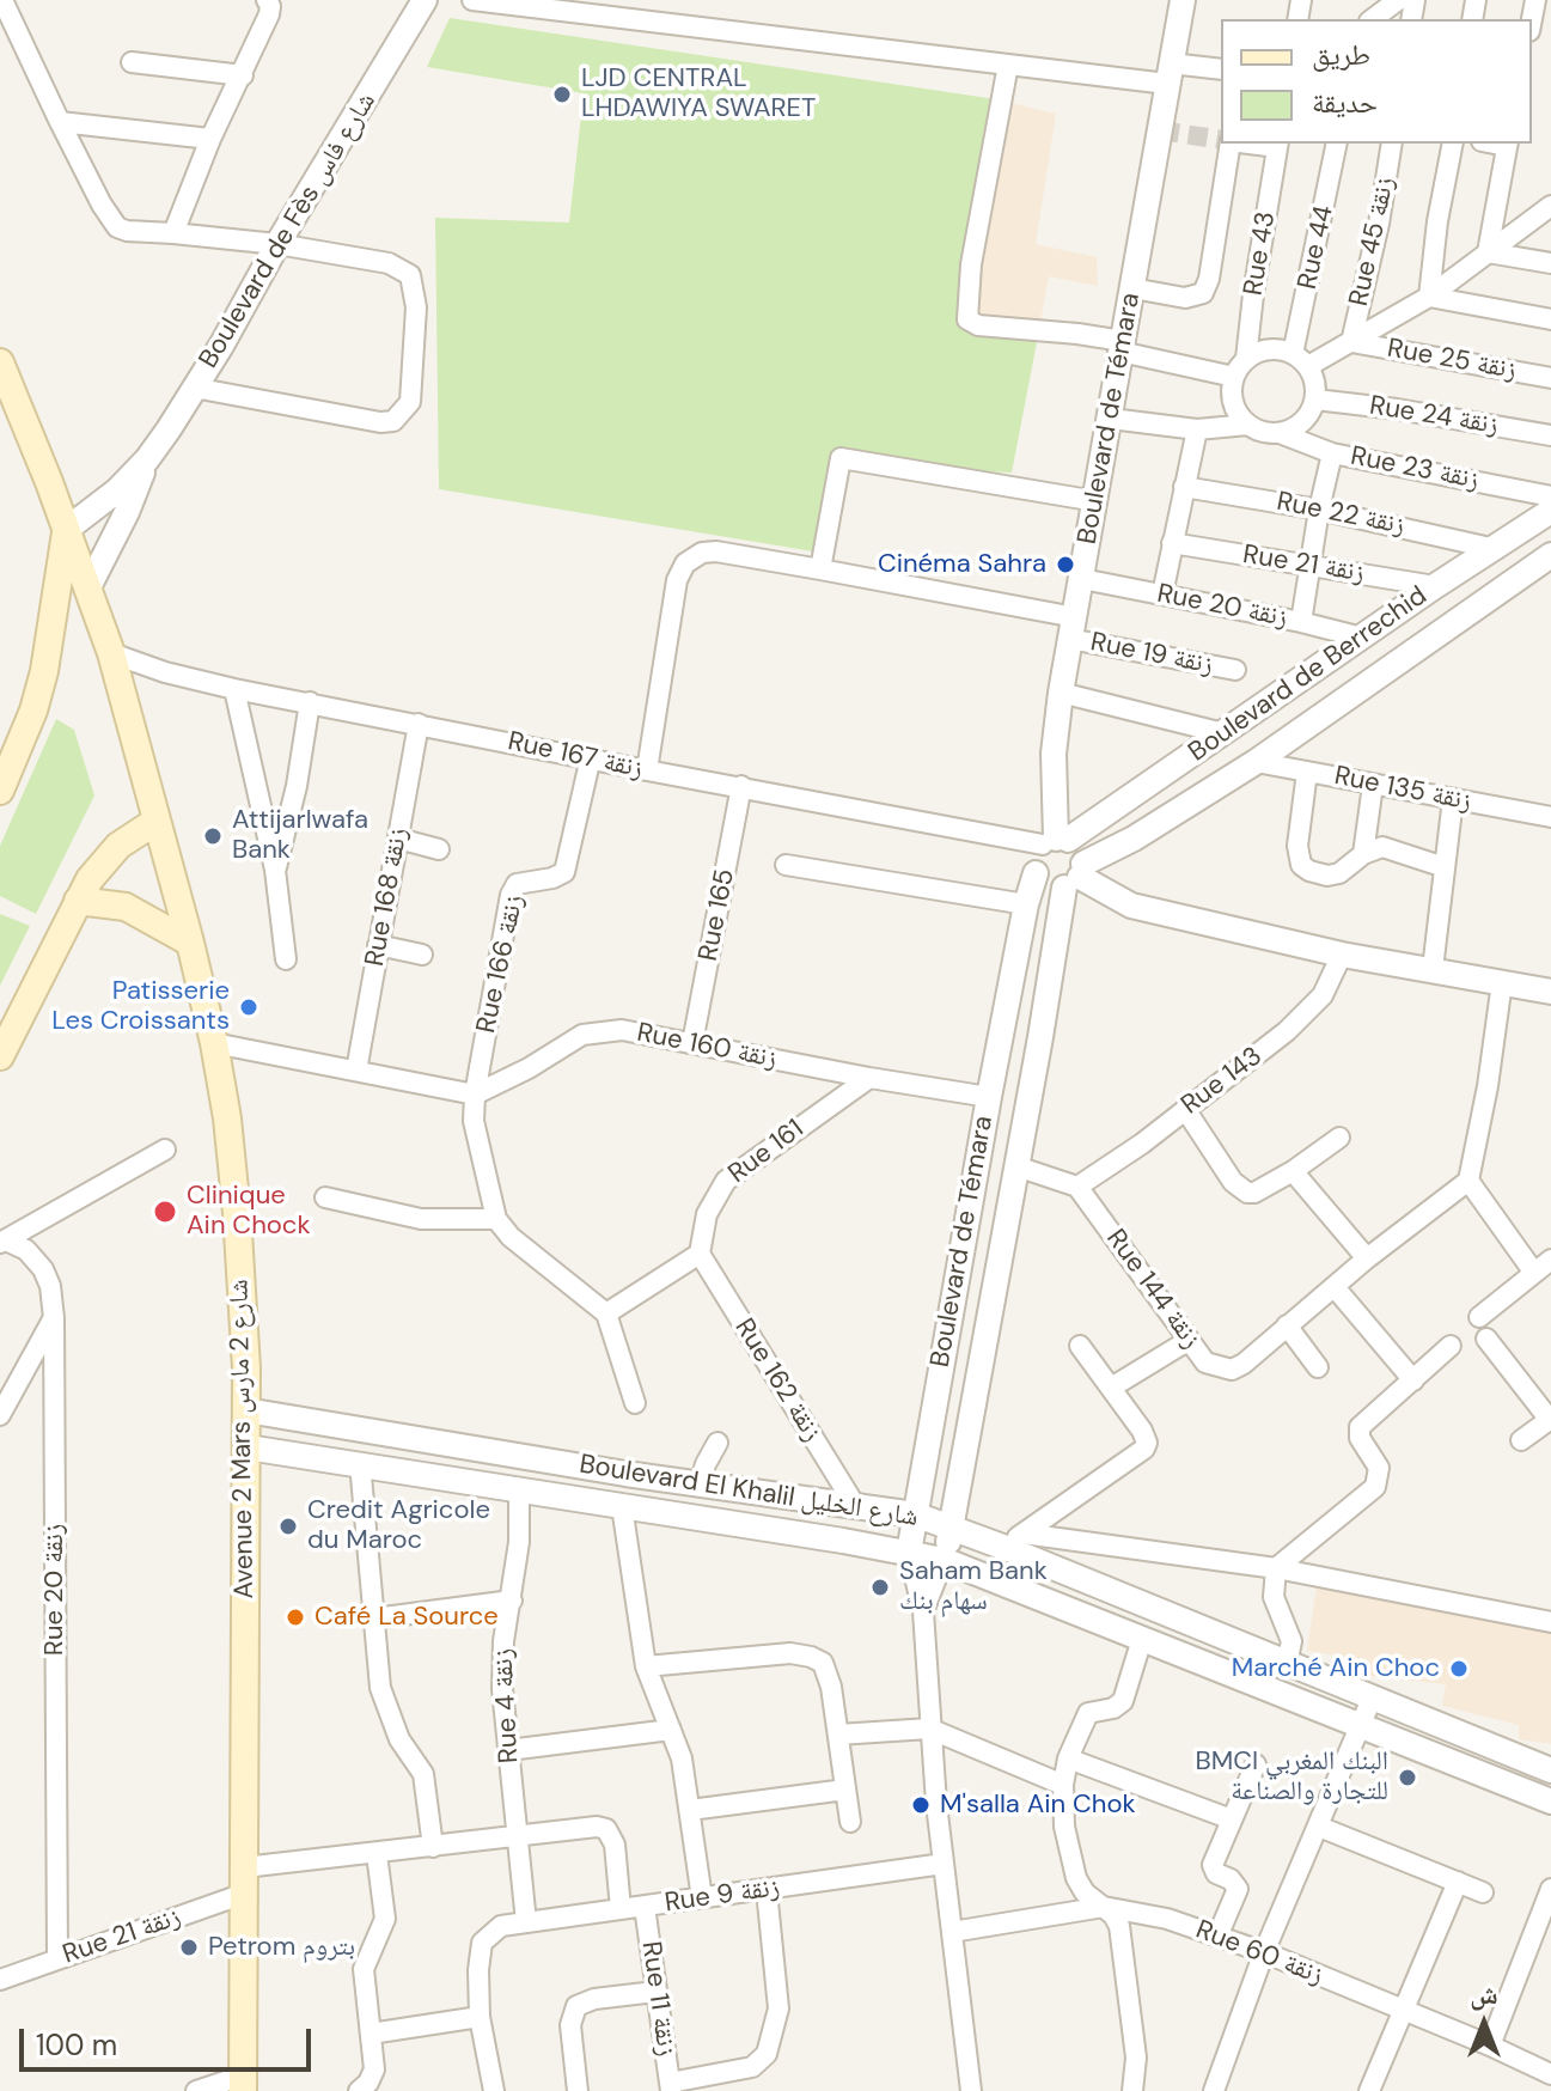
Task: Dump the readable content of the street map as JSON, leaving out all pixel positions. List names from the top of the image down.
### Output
{
  "streets": {
    "main road": ["Avenue 2 Mars شارع 2 مارس"],
    "street": [
      "Boulevard de Fès شارع فاس",
      "Rue 45 زنقة",
      "Rue 44",
      "Rue 43",
      "Rue 25 زنقة",
      "Rue 24 زنقة",
      "Boulevard de Témara",
      "Rue 23 زنقة",
      "Rue 22 زنقة",
      "Rue 21 زنقة",
      "Rue 20 زنقة",
      "Rue 19 زنقة",
      "Boulevard de Berrechid",
      "Rue 167 زنقة",
      "Rue 135 زنقة",
      "Rue 168 زنقة",
      "Rue 165",
      "Rue 166 زنقة",
      "Rue 160 زنقة",
      "Rue 143",
      "Rue 161",
      "Rue 144 زنقة",
      "Rue 162 زنقة",
      "Boulevard El Khalil شارع الخليل",
      "Rue 4 زنقة",
      "Rue 9 زنقة",
      "Rue 60 زنقة",
      "Rue 11 زنقة"
    ]
  },
  "crossings": [
    ["Boulevard de Fès شارع فاس", "Avenue 2 Mars شارع 2 مارس"],
    ["Rue 45 زنقة", "Rue 25 زنقة"],
    ["Rue 44", "Rue 43"],
    ["Rue 44", "Rue 24 زنقة"],
    ["Rue 44", "Rue 23 زنقة"],
    ["Rue 43", "Rue 24 زنقة"],
    ["Rue 43", "Rue 23 زنقة"],
    ["Rue 24 زنقة", "Rue 23 زنقة"],
    ["Boulevard de Témara", "Rue 20 زنقة"],
    ["Boulevard de Témara", "Rue 19 زنقة"],
    ["Boulevard de Témara", "Boulevard de Berrechid"],
    ["Boulevard de Témara", "Rue 167 زنقة"],
    ["Boulevard de Témara", "Rue 160 زنقة"],
    ["Boulevard de Témara", "Boulevard El Khalil شارع الخليل"],
    ["Boulevard de Témara", "Rue 9 زنقة"],
    ["Boulevard de Témara", "Rue 60 زنقة"],
    ["Rue 22 زنقة", "Boulevard de Berrechid"],
    ["Rue 21 زنقة", "Rue 20 زنقة"],
    ["Rue 21 زنقة", "Boulevard de Berrechid"],
    ["Rue 21 زنقة", "Avenue 2 Mars شارع 2 مارس"],
    ["Rue 21 زنقة", "Rue 4 زنقة"],
    ["Rue 21 زنقة", "Rue 9 زنقة"],
    ["Rue 20 زنقة", "Boulevard de Berrechid"],
    ["Rue 19 زنقة", "Rue 167 زنقة"],
    ["Boulevard de Berrechid", "Rue 167 زنقة"],
    ["Boulevard de Berrechid", "Rue 135 زنقة"],
    ["Rue 167 زنقة", "Rue 168 زنقة"],
    ["Rue 167 زنقة", "Rue 165"],
    ["Rue 167 زنقة", "Rue 166 زنقة"],
    ["Rue 167 زنقة", "Avenue 2 Mars شارع 2 مارس"],
    ["Rue 165", "Rue 160 زنقة"],
    ["Rue 166 زنقة", "Rue 160 زنقة"],
    ["Rue 160 زنقة", "Rue 161"],
    ["Rue 143", "Rue 144 زنقة"],
    ["Rue 161", "Rue 162 زنقة"],
    ["Rue 162 زنقة", "Boulevard El Khalil شارع الخليل"],
    ["Avenue 2 Mars شارع 2 مارس", "Boulevard El Khalil شارع الخليل"],
    ["Boulevard El Khalil شارع الخليل", "Rue 4 زنقة"],
    ["Rue 4 زنقة", "Rue 9 زنقة"],
    ["Rue 9 زنقة", "Rue 11 زنقة"]
  ],
  "places": [
    "LJD CENTRAL LHDAWIYA SWARET",
    "Cinéma Sahra",
    "Attijarlwafa Bank",
    "Patisserie Les Croissants",
    "Clinique Ain Chock",
    "Credit Agricole du Maroc",
    "Saham Bank سهام بنك",
    "Café La Source",
    "Marché Ain Choc",
    "BMCI البنك المغربي للتجارة والصناعة",
    "M'salla Ain Chok",
    "Petrom بتروم"
  ],
  "legend": ["طريق", "حديقة"],
  "scale_bar": "100 m",
  "north": "top"
}
